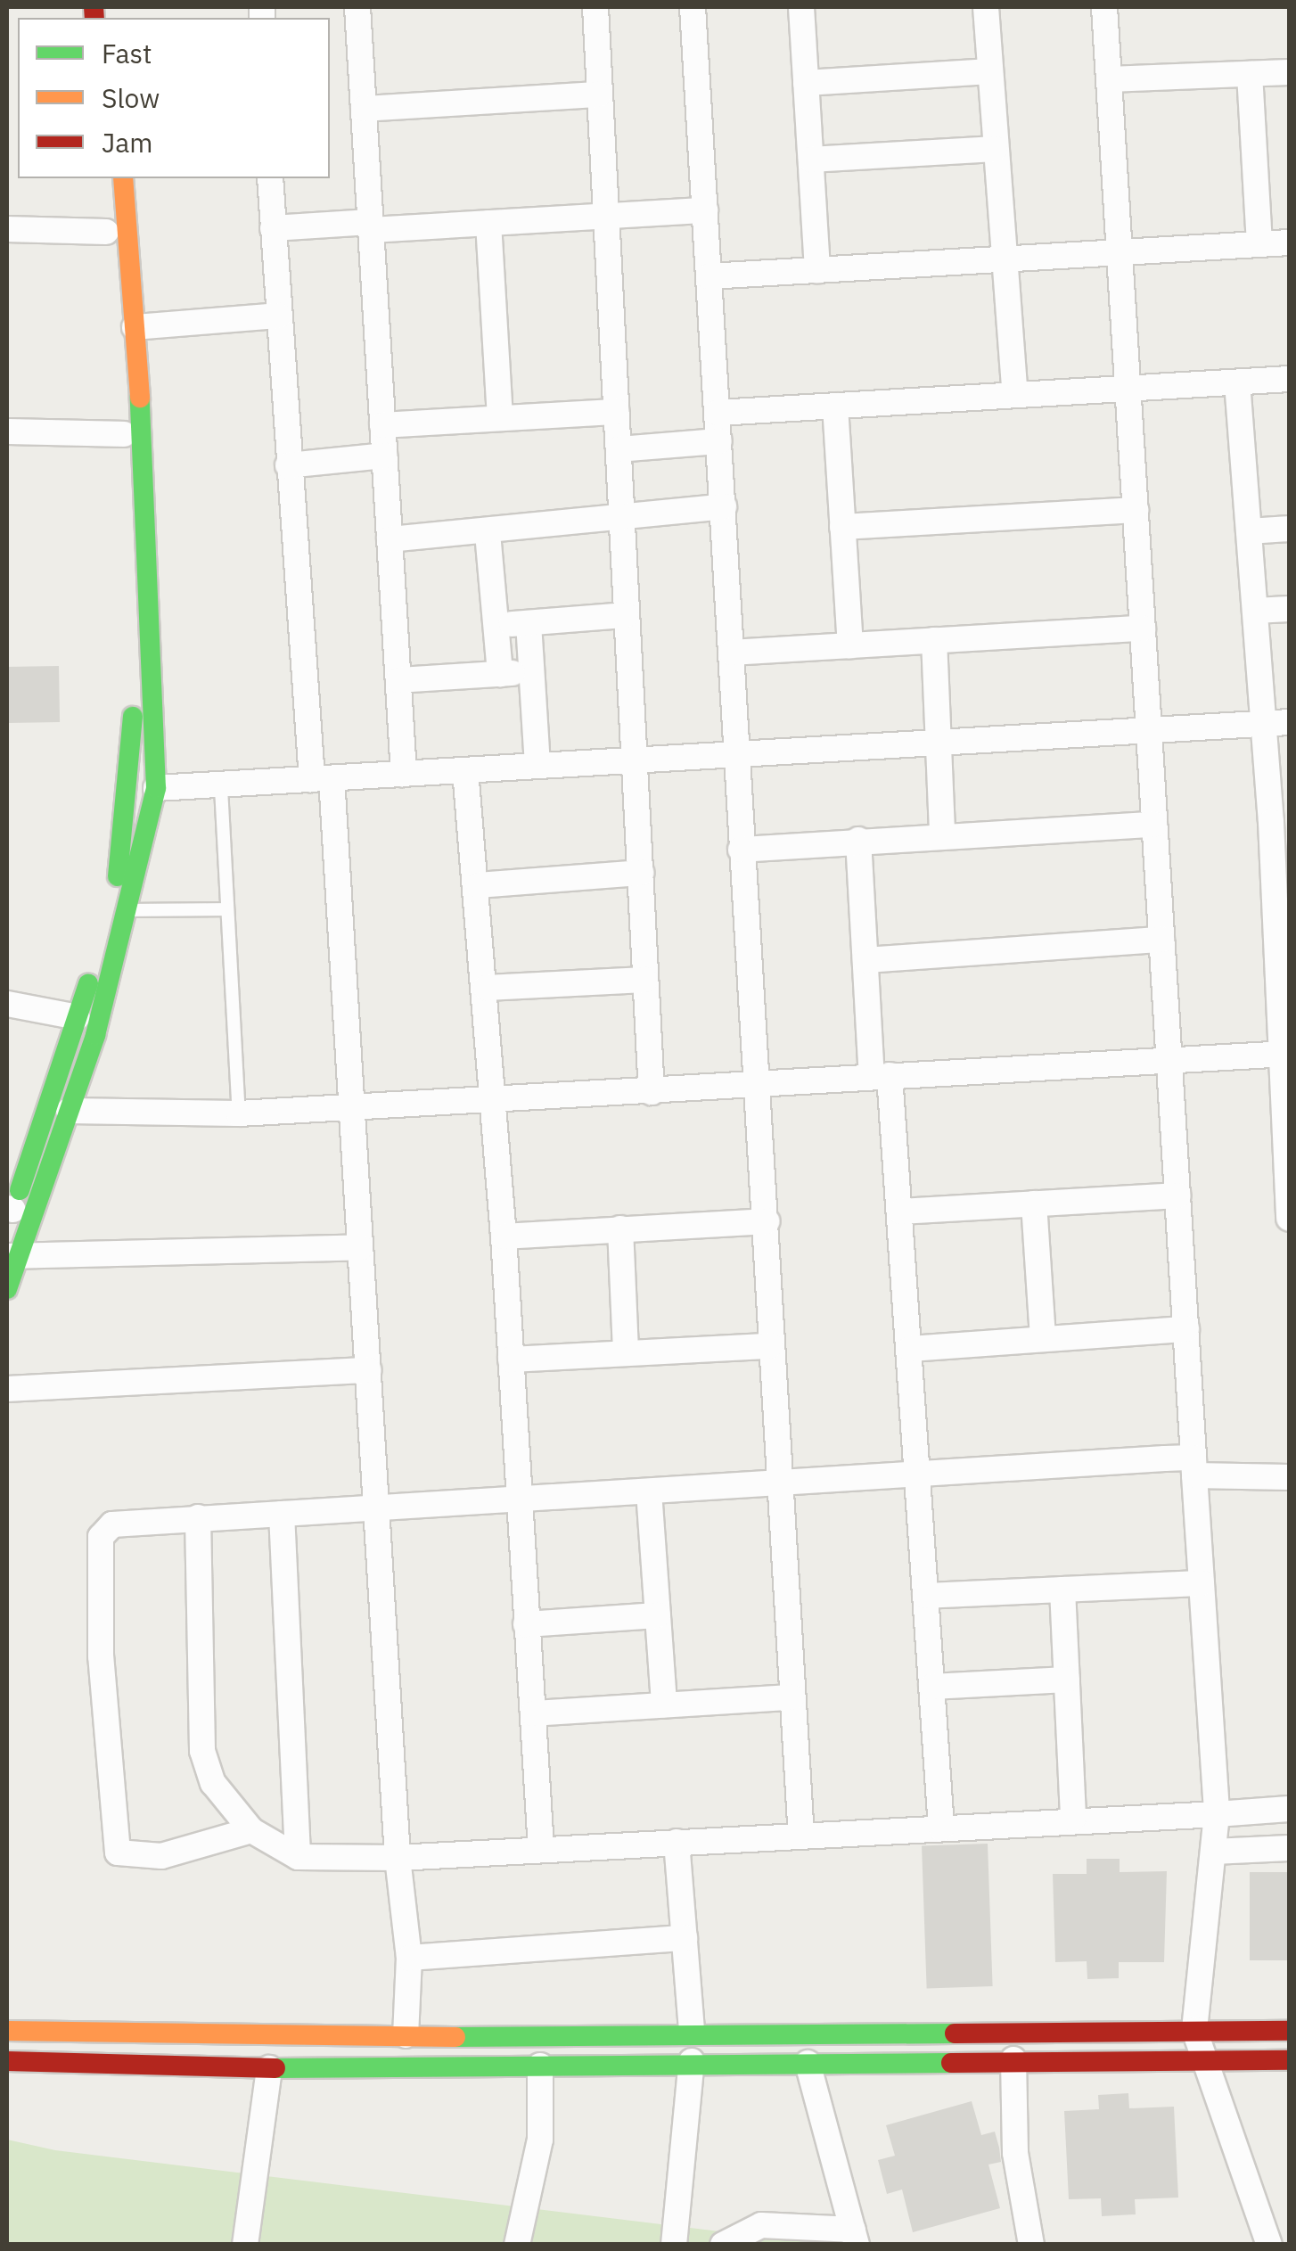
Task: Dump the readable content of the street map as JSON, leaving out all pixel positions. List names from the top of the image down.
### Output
{
  "legend": ["Fast", "Slow", "Jam"]
}
